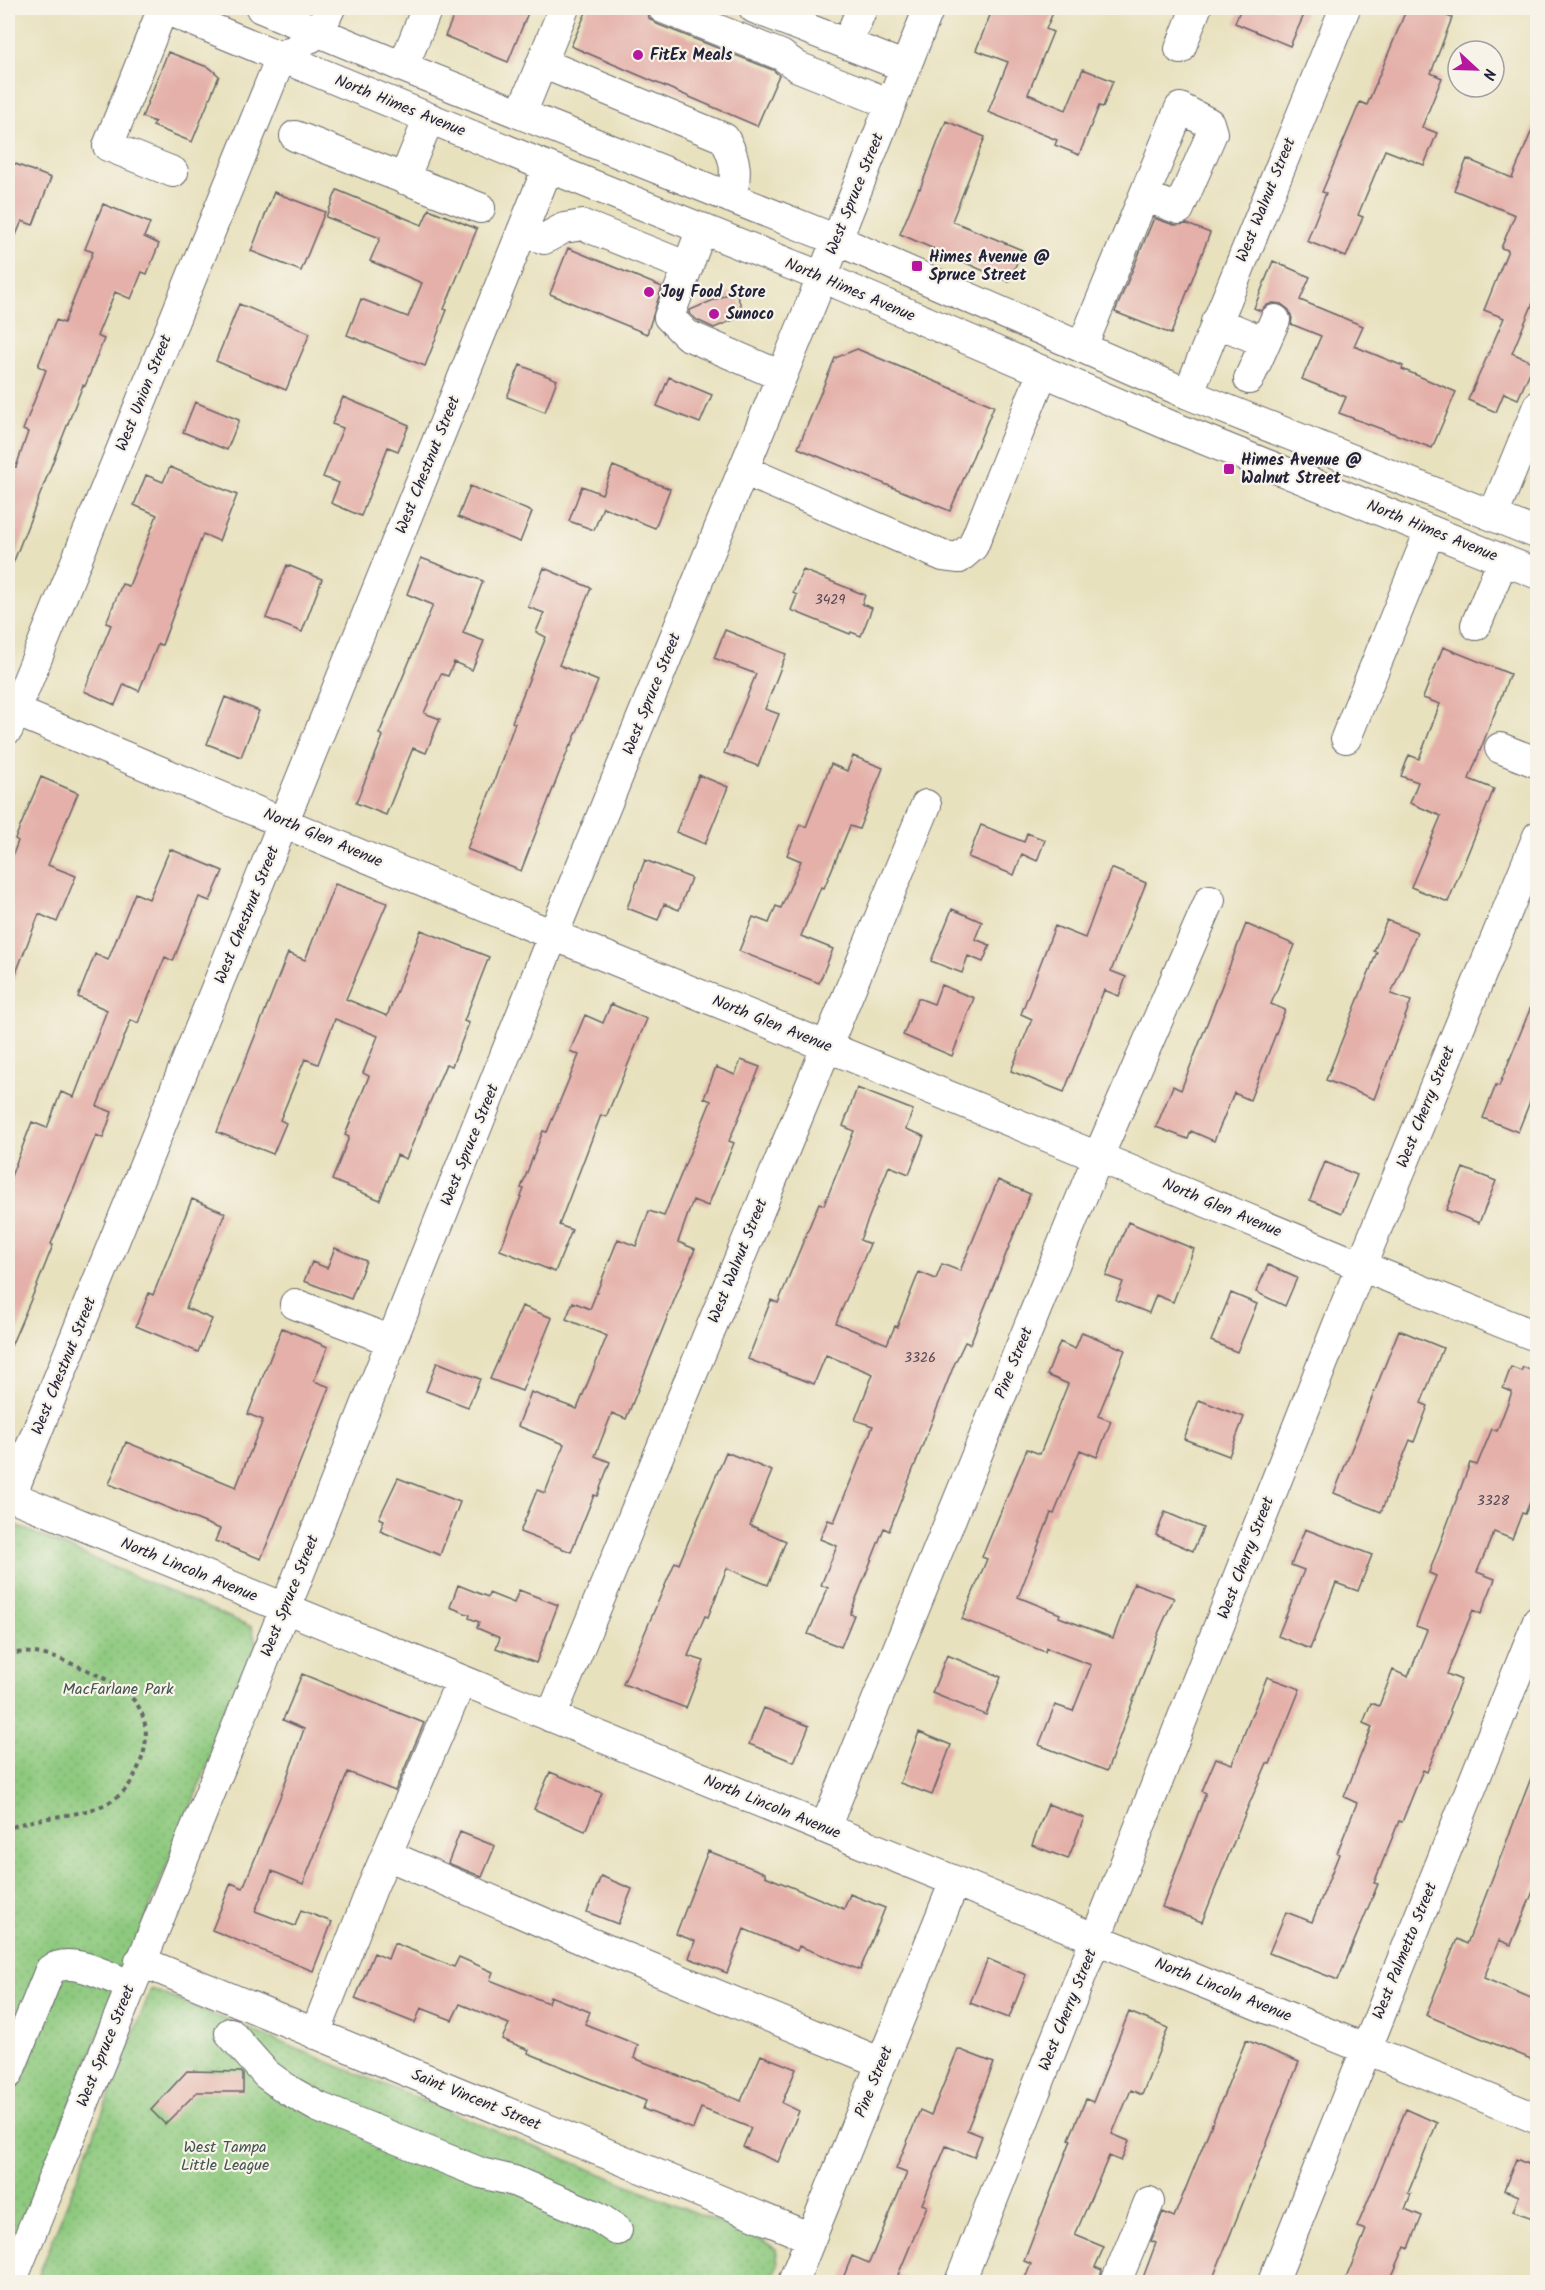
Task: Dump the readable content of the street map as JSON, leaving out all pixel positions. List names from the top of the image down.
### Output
{
  "streets": {
    "street": [
      "North Himes Avenue",
      "West Spruce Street",
      "West Walnut Street",
      "West Union Street",
      "West Chestnut Street",
      "North Glen Avenue",
      "West Cherry Street",
      "Pine Street",
      "North Lincoln Avenue",
      "West Palmetto Street",
      "Saint Vincent Street"
    ]
  },
  "crossings": [
    ["North Himes Avenue", "West Spruce Street"],
    ["North Himes Avenue", "West Union Street"],
    ["North Himes Avenue", "West Chestnut Street"],
    ["West Spruce Street", "North Glen Avenue"],
    ["West Spruce Street", "North Lincoln Avenue"],
    ["West Spruce Street", "Saint Vincent Street"],
    ["West Walnut Street", "North Glen Avenue"],
    ["West Walnut Street", "North Lincoln Avenue"],
    ["West Union Street", "North Glen Avenue"],
    ["West Chestnut Street", "North Glen Avenue"],
    ["West Chestnut Street", "North Lincoln Avenue"],
    ["North Glen Avenue", "West Cherry Street"],
    ["North Glen Avenue", "Pine Street"],
    ["West Cherry Street", "North Lincoln Avenue"],
    ["Pine Street", "North Lincoln Avenue"],
    ["Pine Street", "Saint Vincent Street"],
    ["North Lincoln Avenue", "West Palmetto Street"]
  ],
  "parks": ["MacFarlane Park", "West Tampa Little League"],
  "places": {
    "other": ["FitEx Meals", "Joy Food Store", "Sunoco"],
    "transit": ["Himes Avenue @ Spruce Street", "Himes Avenue @ Walnut Street"]
  },
  "house_numbers": ["3429", "3326", "3328"],
  "north": "right"
}
